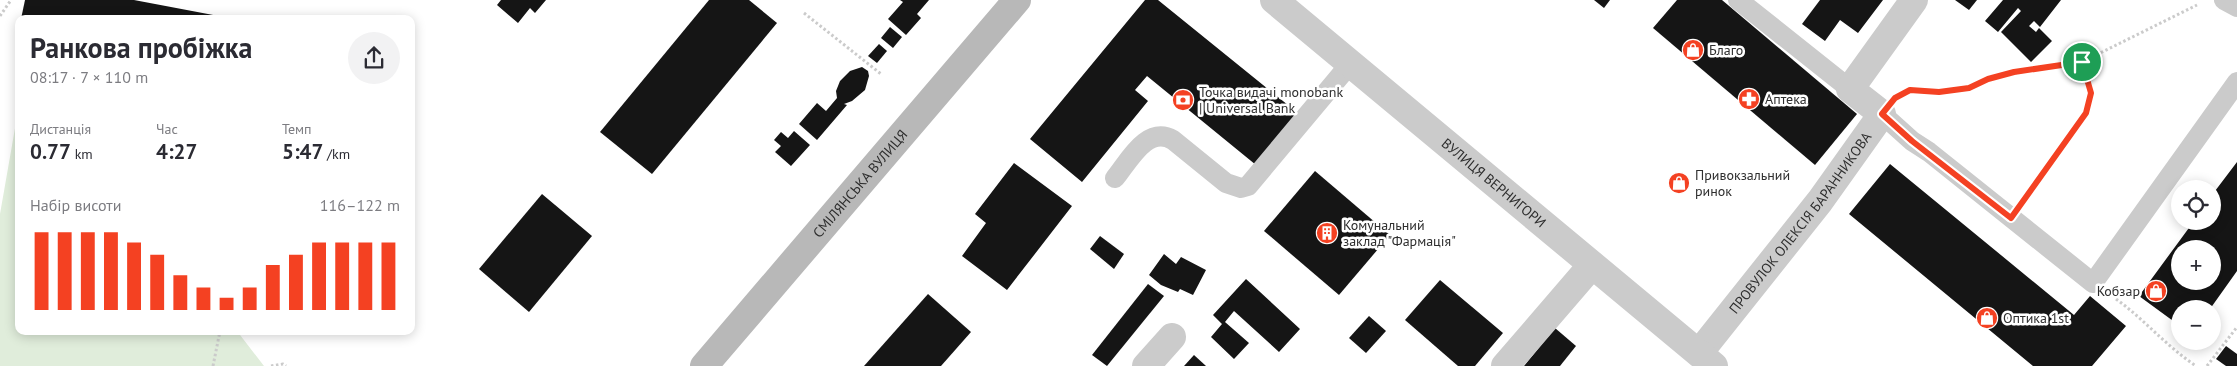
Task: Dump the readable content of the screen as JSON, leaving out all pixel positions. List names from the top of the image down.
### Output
{
  "streets": {
    "main road": ["СМІЛЯНСЬКА ВУЛИЦЯ"],
    "street": ["ВУЛИЦЯ ВЕРНИГОРИ", "ПРОВУЛОК ОЛЕКСІЯ БАРАННИКОВА"]
  },
  "crossings": [
    ["ВУЛИЦЯ ВЕРНИГОРИ", "ПРОВУЛОК ОЛЕКСІЯ БАРАННИКОВА"]
  ],
  "places": {
    "shop": [
      "Благо",
      "Привокзальний ринок",
      "Кобзар",
      "Оптика 1st"
    ],
    "pharmacy": ["Аптека"],
    "bank": ["Точка видачі monobank | Universal Bank"],
    "building": ["Комунальний заклад \"Фармація\""]
  },
  "page": {
    "heading": ["Ранкова пробіжка", "08:17 · 7 × 110 m"],
    "stats": [
      ["Дистанція", "0.77 km"],
      ["Час", "4:27"],
      ["Темп", "5:47 /km"]
    ],
    "map_buttons": ["+", "−"],
    "chart": ["Набір висоти", "116–122 m"]
  }
}
